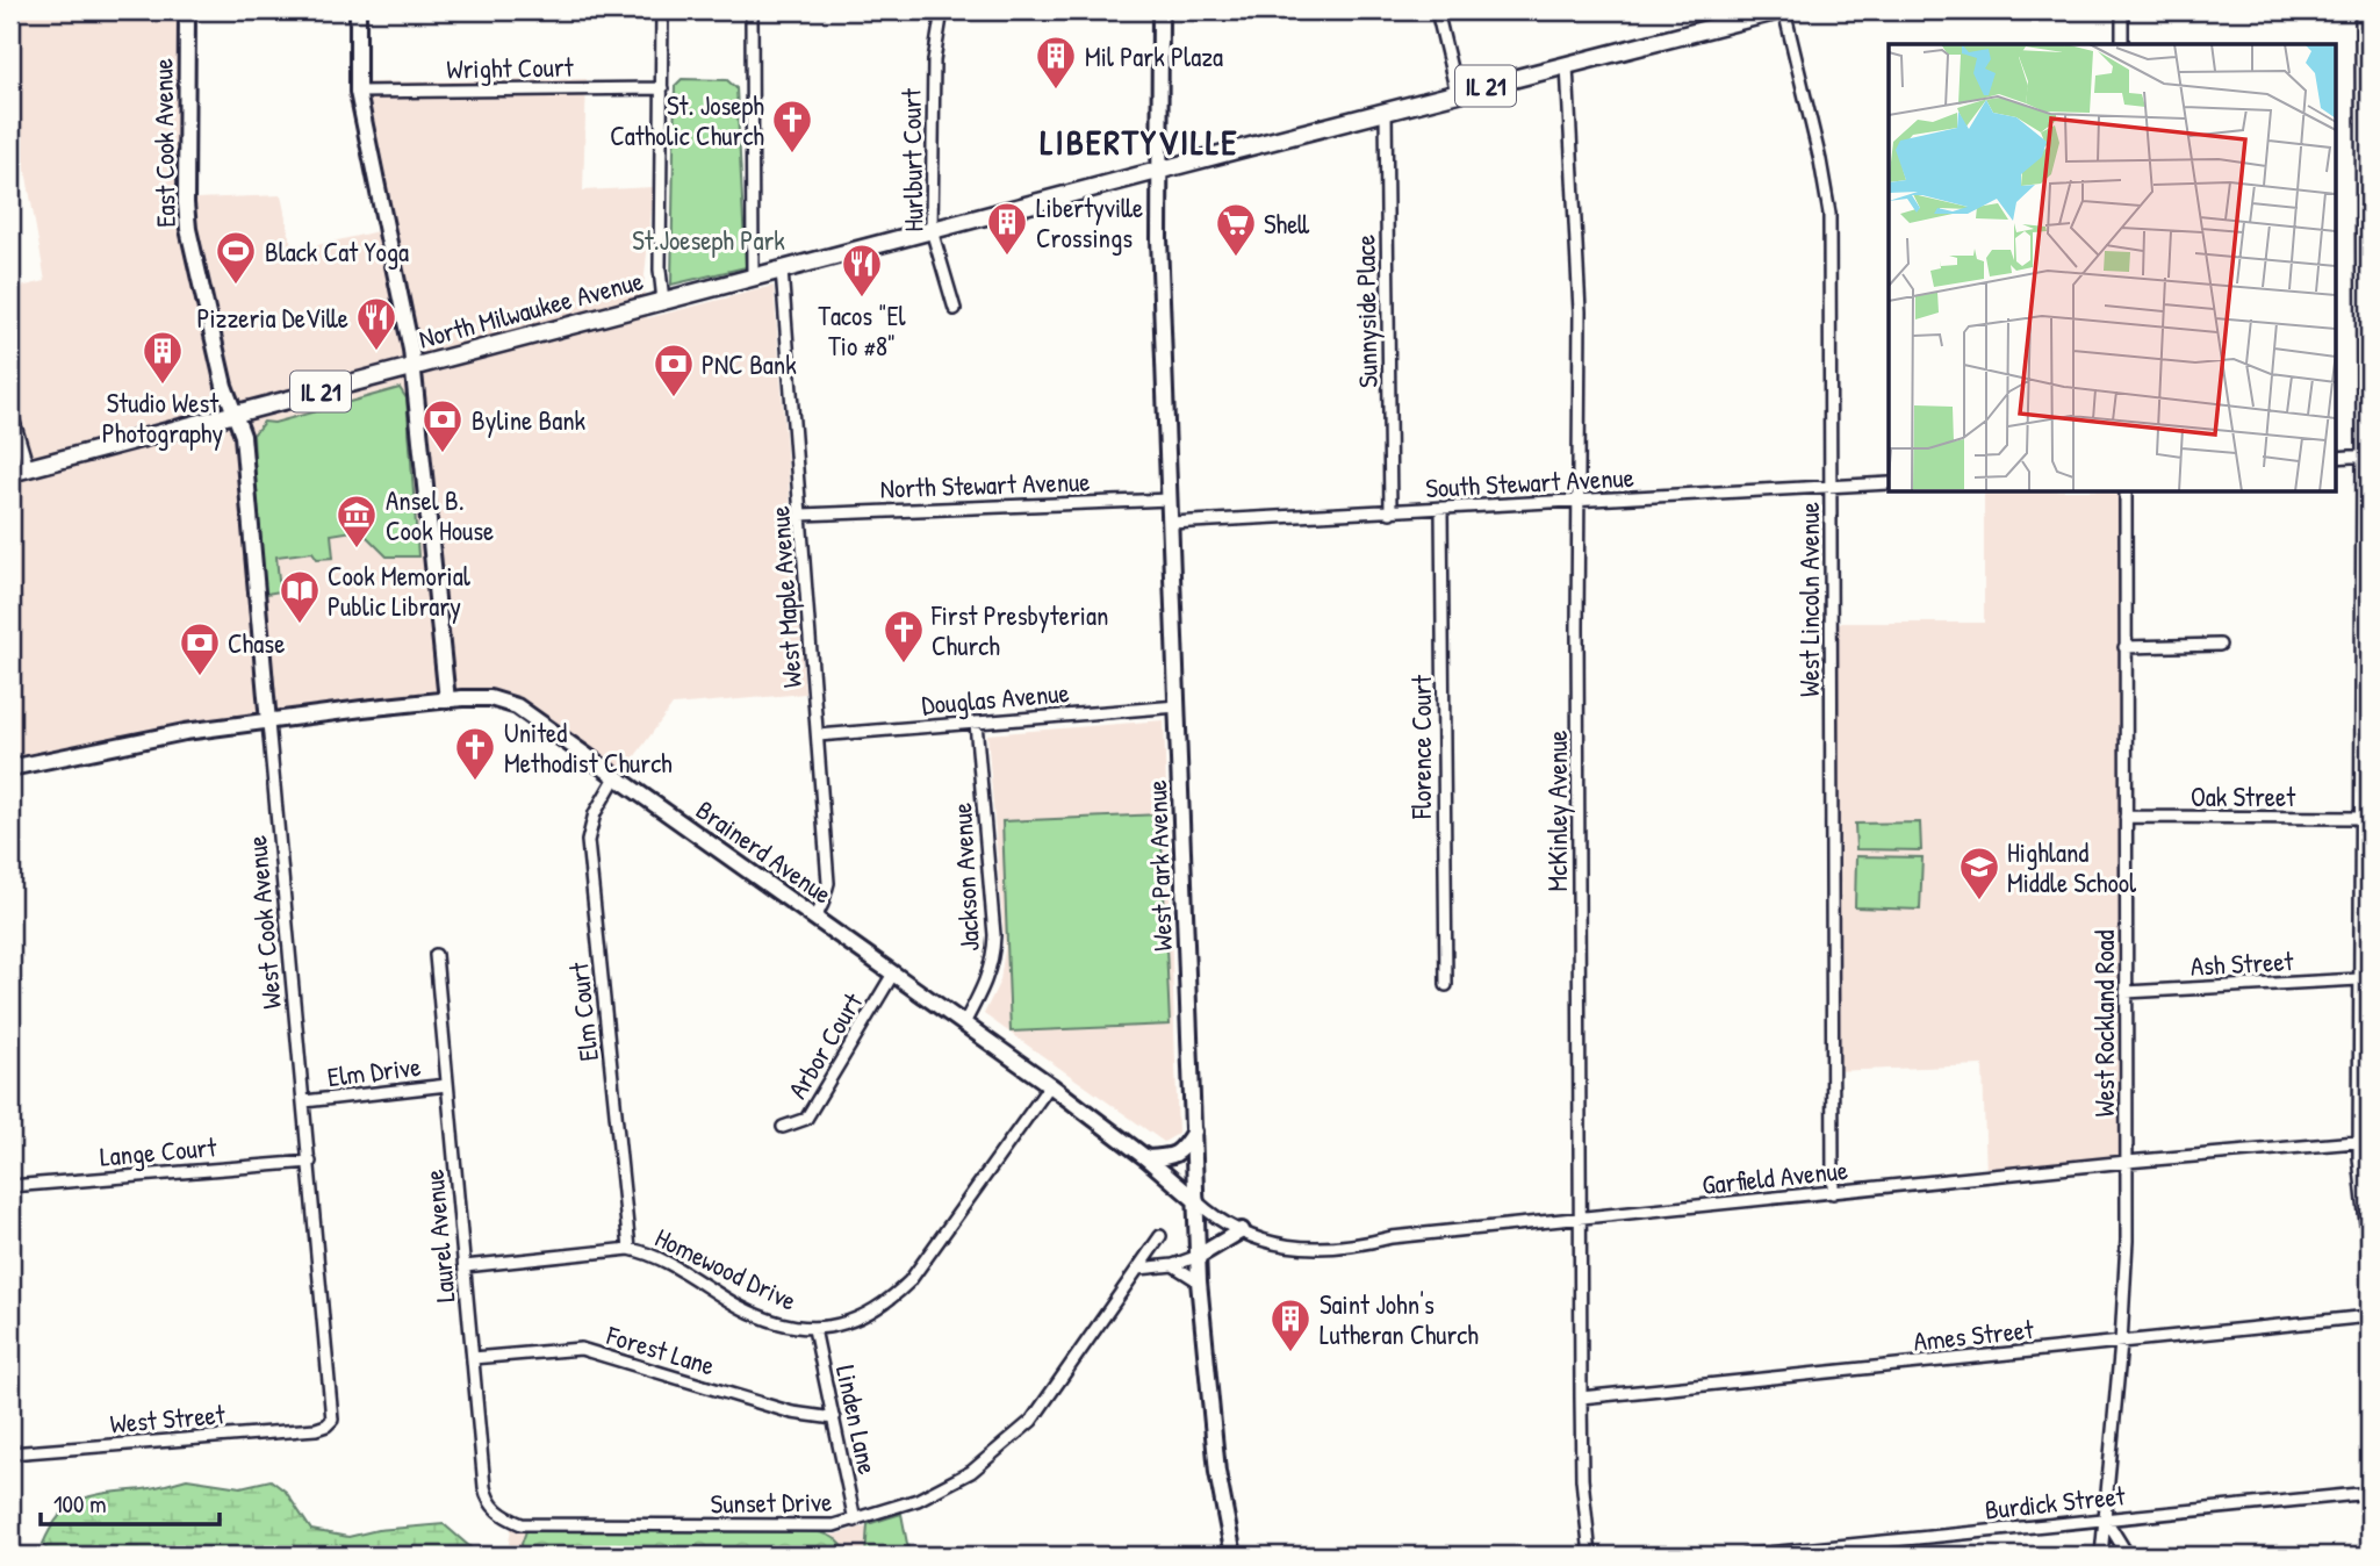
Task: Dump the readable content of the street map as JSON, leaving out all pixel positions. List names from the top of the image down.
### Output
{
  "streets": {
    "main road": ["IL 21", "North Milwaukee Avenue"],
    "street": [
      "Wright Court",
      "East Cook Avenue",
      "Hurlburt Court",
      "Sunnyside Place",
      "South Stewart Avenue",
      "North Stewart Avenue",
      "West Maple Avenue",
      "West Lincoln Avenue",
      "Douglas Avenue",
      "Florence Court",
      "Oak Street",
      "McKinley Avenue",
      "Brainerd Avenue",
      "West Park Avenue",
      "Jackson Avenue",
      "West Cook Avenue",
      "Ash Street",
      "Elm Court",
      "West Rockland Road",
      "Arbor Court",
      "Elm Drive",
      "Lange Court",
      "Garfield Avenue",
      "Laurel Avenue",
      "Homewood Drive",
      "Ames Street",
      "Forest Lane",
      "West Street",
      "Linden Lane",
      "Sunset Drive",
      "Burdick Street"
    ]
  },
  "crossings": [
    ["IL 21", "North Milwaukee Avenue"],
    ["IL 21", "Sunnyside Place"],
    ["IL 21", "West Lincoln Avenue"],
    ["IL 21", "McKinley Avenue"],
    ["IL 21", "West Park Avenue"],
    ["East Cook Avenue", "North Milwaukee Avenue"],
    ["East Cook Avenue", "West Cook Avenue"],
    ["Hurlburt Court", "North Milwaukee Avenue"],
    ["North Milwaukee Avenue", "West Maple Avenue"],
    ["North Milwaukee Avenue", "West Park Avenue"],
    ["North Milwaukee Avenue", "West Cook Avenue"],
    ["Sunnyside Place", "South Stewart Avenue"],
    ["South Stewart Avenue", "West Lincoln Avenue"],
    ["South Stewart Avenue", "Florence Court"],
    ["South Stewart Avenue", "McKinley Avenue"],
    ["South Stewart Avenue", "West Park Avenue"],
    ["North Stewart Avenue", "West Maple Avenue"],
    ["North Stewart Avenue", "West Park Avenue"],
    ["West Maple Avenue", "Douglas Avenue"],
    ["West Maple Avenue", "Brainerd Avenue"],
    ["West Lincoln Avenue", "Garfield Avenue"],
    ["Douglas Avenue", "West Park Avenue"],
    ["Douglas Avenue", "Jackson Avenue"],
    ["Oak Street", "West Rockland Road"],
    ["McKinley Avenue", "Garfield Avenue"],
    ["McKinley Avenue", "Ames Street"],
    ["Brainerd Avenue", "West Park Avenue"],
    ["Brainerd Avenue", "Jackson Avenue"],
    ["Brainerd Avenue", "West Cook Avenue"],
    ["Brainerd Avenue", "Elm Court"],
    ["Brainerd Avenue", "Arbor Court"],
    ["Brainerd Avenue", "Garfield Avenue"],
    ["Brainerd Avenue", "Homewood Drive"],
    ["West Park Avenue", "Garfield Avenue"],
    ["West Cook Avenue", "Elm Drive"],
    ["West Cook Avenue", "Lange Court"],
    ["West Cook Avenue", "West Street"],
    ["Ash Street", "West Rockland Road"],
    ["Elm Court", "Homewood Drive"],
    ["West Rockland Road", "Garfield Avenue"],
    ["West Rockland Road", "Ames Street"],
    ["West Rockland Road", "Burdick Street"],
    ["Elm Drive", "Laurel Avenue"],
    ["Laurel Avenue", "Homewood Drive"],
    ["Laurel Avenue", "Forest Lane"],
    ["Laurel Avenue", "Sunset Drive"],
    ["Homewood Drive", "Linden Lane"],
    ["Forest Lane", "Linden Lane"],
    ["Linden Lane", "Sunset Drive"]
  ],
  "districts": ["LIBERTYVILLE"],
  "parks": ["St.Joeseph Park"],
  "places": {
    "building": [
      "Mil Park Plaza",
      "Libertyville Crossings",
      "Studio West Photography",
      "Saint John's Lutheran Church"
    ],
    "church": ["St. Joseph Catholic Church", "First Presbyterian Church", "United Methodist Church"],
    "supermarket": ["Shell"],
    "sports": ["Black Cat Yoga"],
    "restaurant": ["Tacos \"El Tio #8\"", "Pizzeria DeVille"],
    "bank": ["PNC Bank", "Byline Bank", "Chase"],
    "museum": ["Ansel B. Cook House"],
    "library": ["Cook Memorial Public Library"],
    "school or university": ["Highland Middle School"]
  },
  "scale_bar": "100 m"
}
